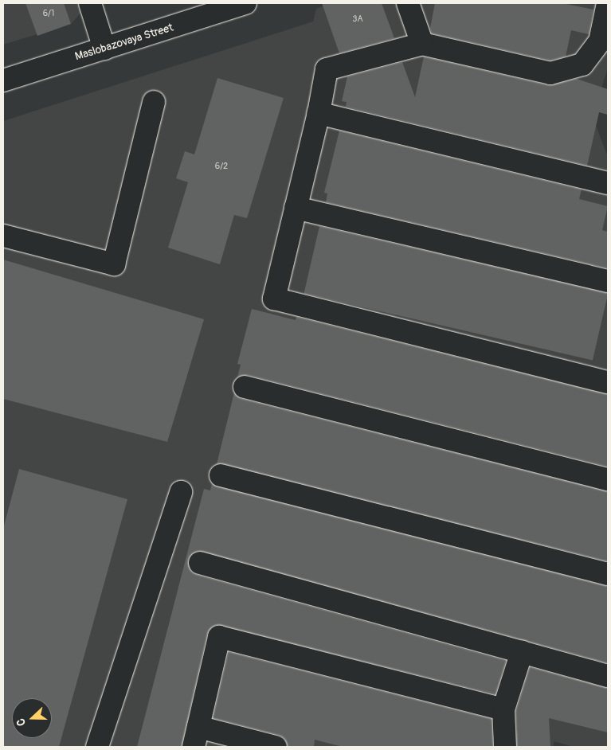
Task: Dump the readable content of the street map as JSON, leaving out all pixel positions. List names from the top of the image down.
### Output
{
  "streets": {
    "street": ["Maslobazovaya Street"]
  },
  "house_numbers": ["6/1", "3А", "6/2"],
  "north": "left"
}
